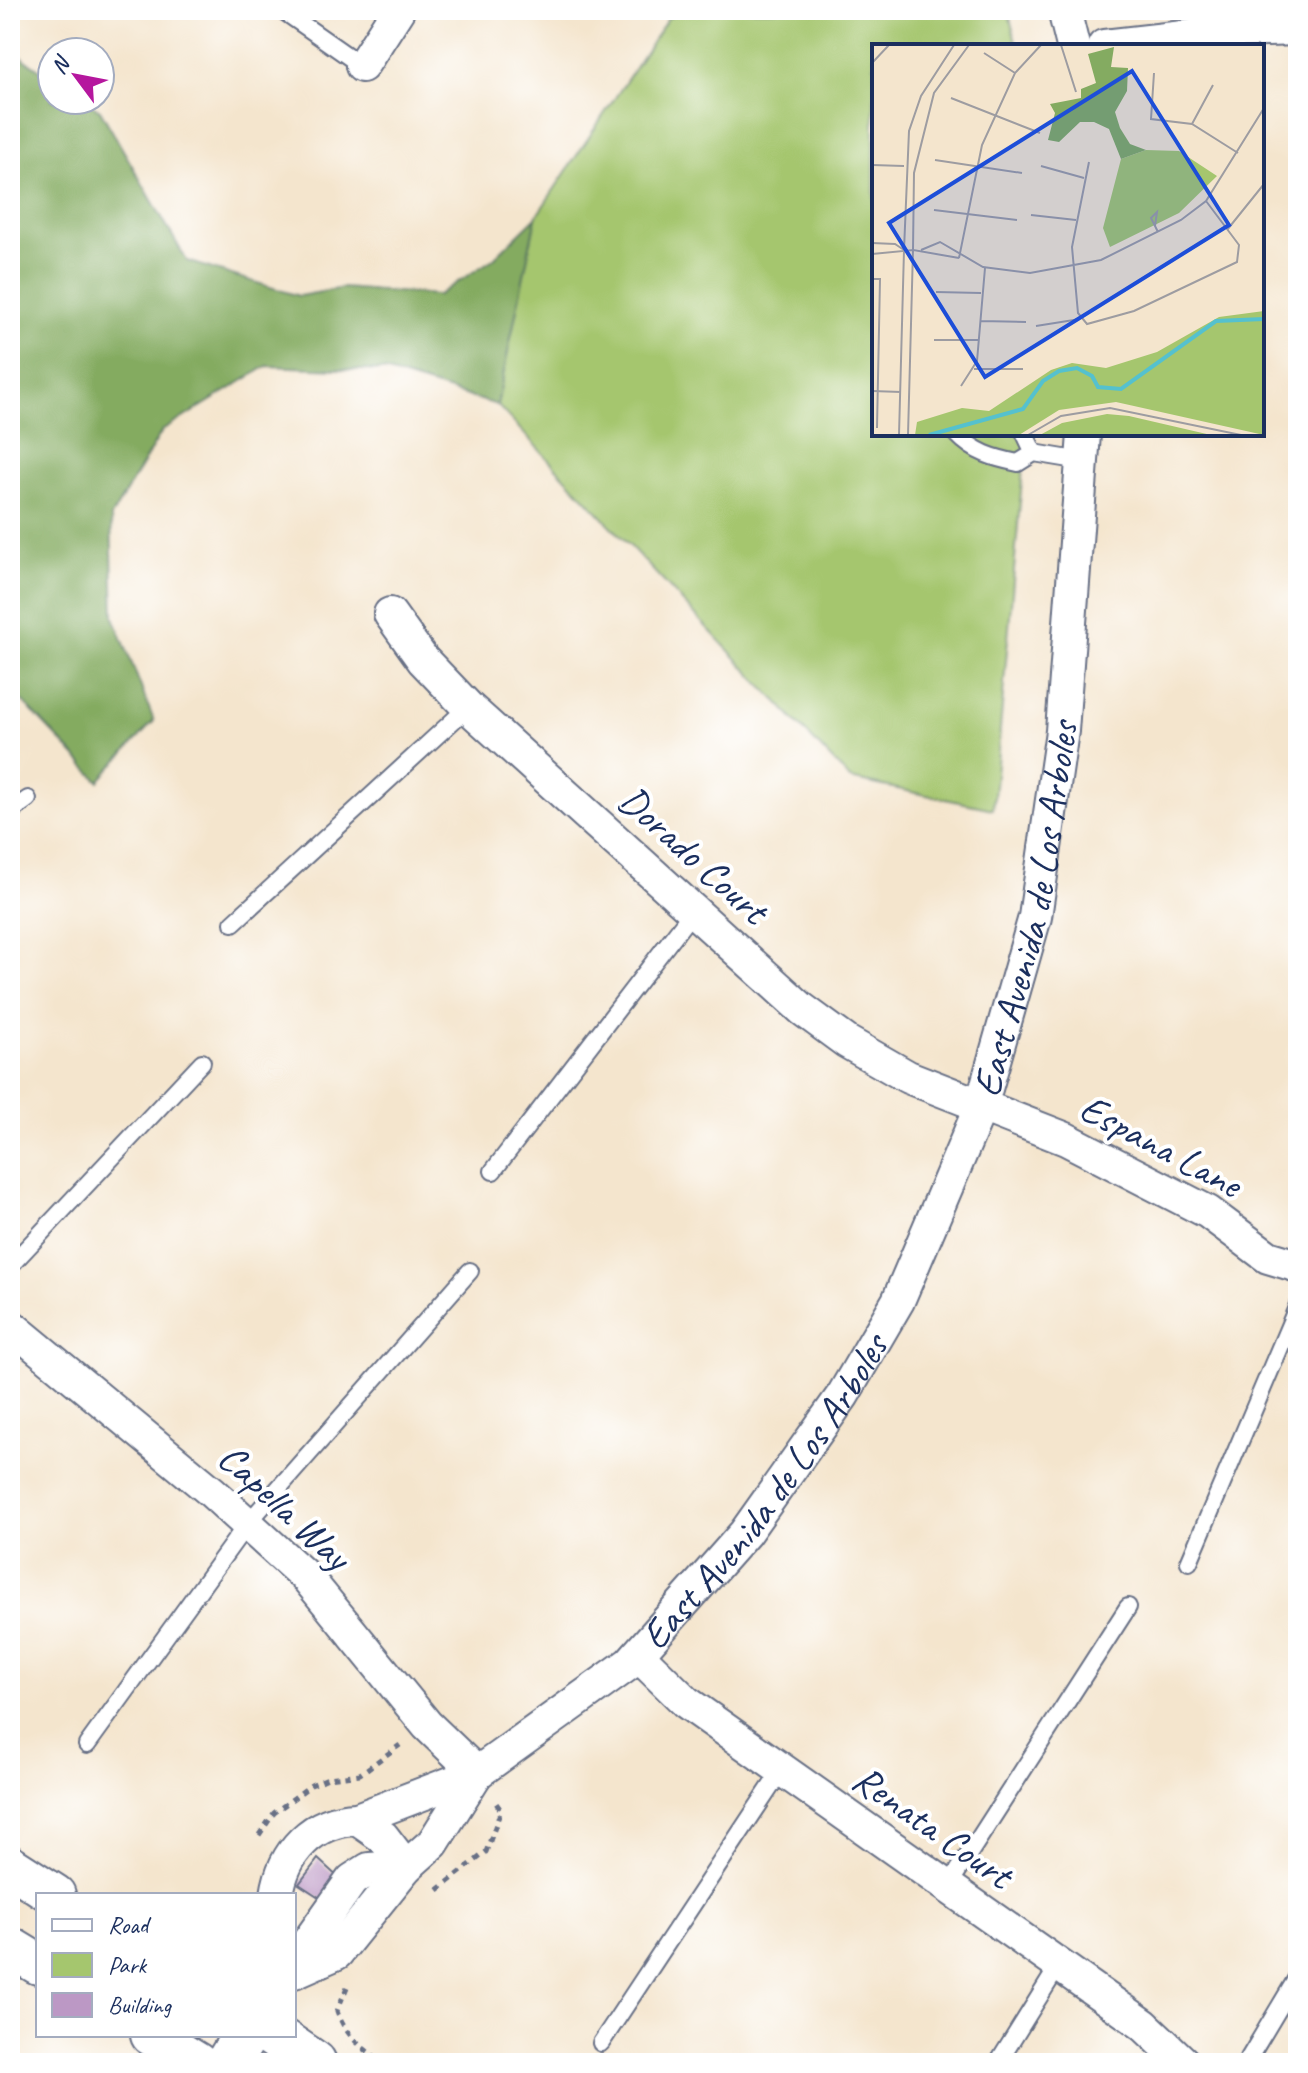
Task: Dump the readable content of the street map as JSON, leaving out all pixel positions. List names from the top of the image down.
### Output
{
  "streets": {
    "street": [
      "Dorado Court",
      "East Avenida de Los Arboles",
      "Espana Lane",
      "Capella Way",
      "Renata Court"
    ]
  },
  "crossings": [
    ["Dorado Court", "East Avenida de Los Arboles"],
    ["Dorado Court", "Espana Lane"],
    ["East Avenida de Los Arboles", "Espana Lane"],
    ["East Avenida de Los Arboles", "Capella Way"],
    ["East Avenida de Los Arboles", "Renata Court"]
  ],
  "legend": ["Road", "Park", "Building"],
  "north": "top left"
}
